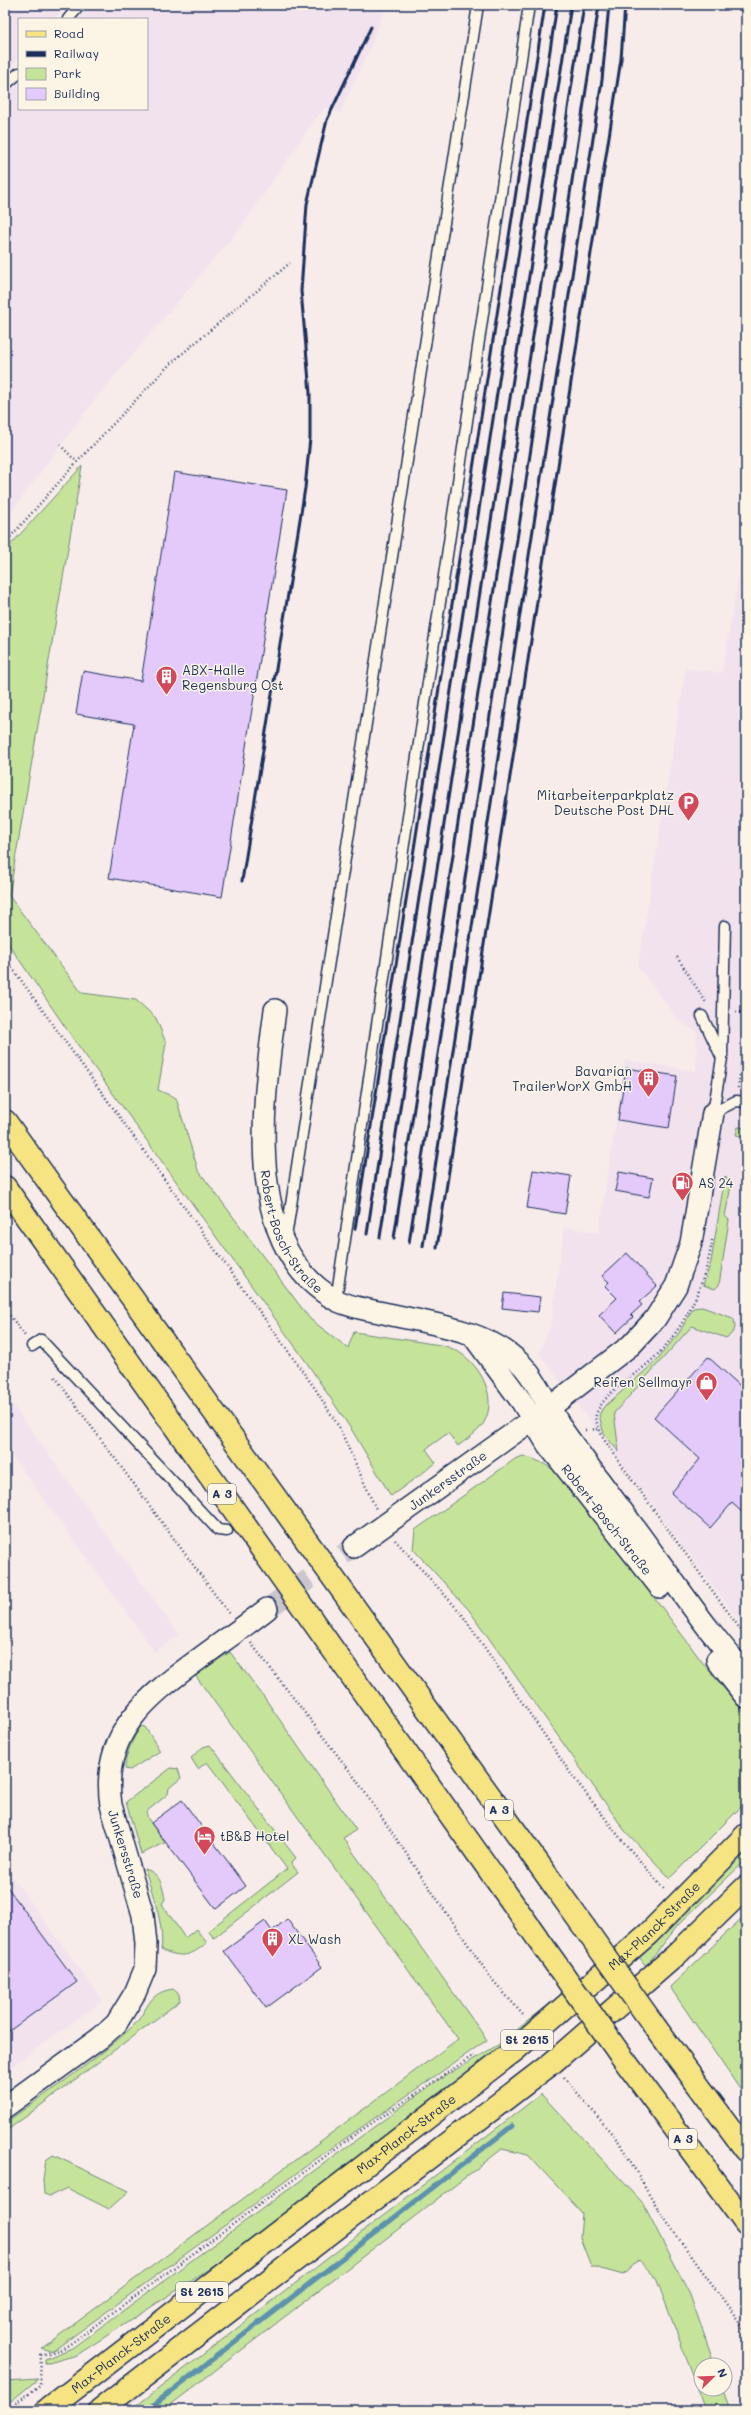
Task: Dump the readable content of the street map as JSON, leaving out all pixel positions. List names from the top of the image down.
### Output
{
  "streets": {
    "main road": ["A 3", "Max-Planck-Straße", "St 2615"],
    "street": ["Robert-Bosch-Straße", "Junkersstraße"]
  },
  "crossings": [
    ["Robert-Bosch-Straße", "Junkersstraße"]
  ],
  "places": {
    "building": ["ABX-Halle Regensburg Ost", "Bavarian TrailerWorX GmbH", "XL Wash"],
    "parking": ["Mitarbeiterparkplatz Deutsche Post DHL"],
    "fuel station": ["AS 24"],
    "shop": ["Reifen Sellmayr"],
    "hotel": ["tB&B Hotel"]
  },
  "legend": [
    "Road",
    "Railway",
    "Park",
    "Building"
  ],
  "north": "top right"
}
